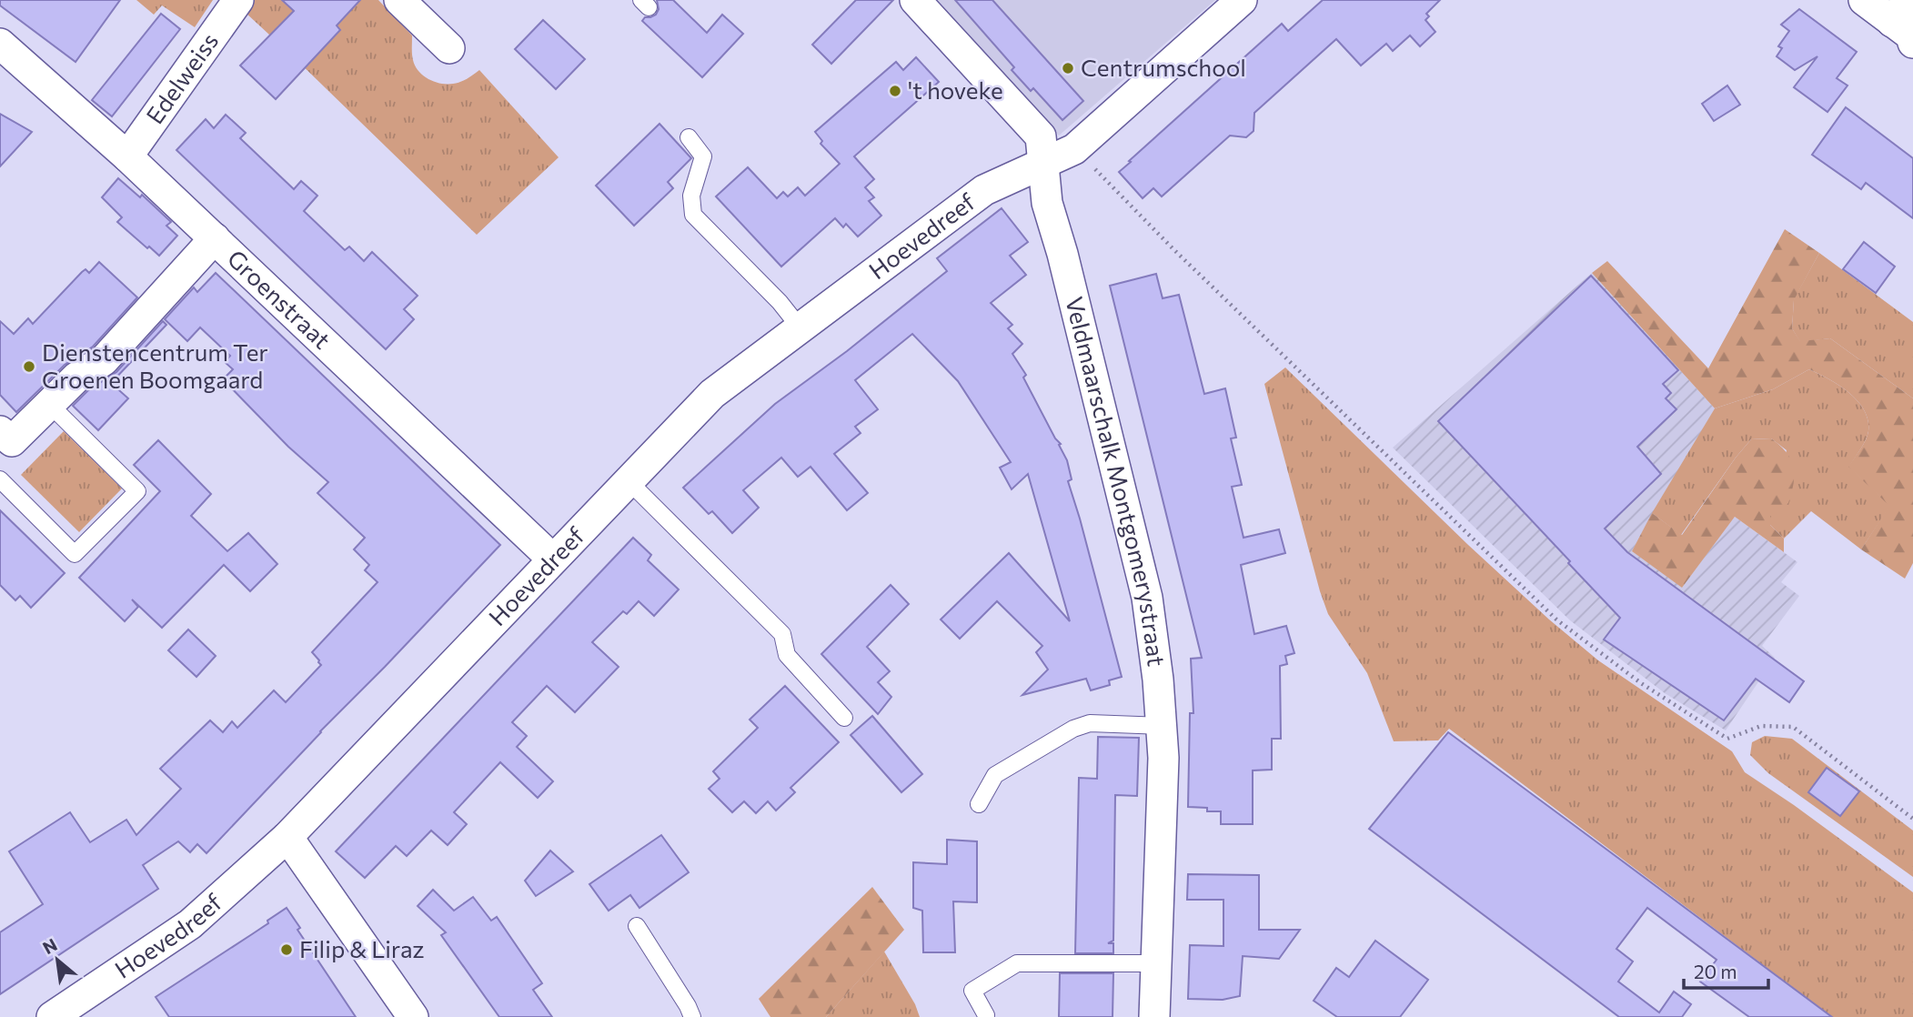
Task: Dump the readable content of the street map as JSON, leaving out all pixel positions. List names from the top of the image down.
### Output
{
  "streets": {
    "street": [
      "Edelweiss",
      "Hoevedreef",
      "Groenstraat",
      "Veldmaarschalk Montgomerystraat"
    ]
  },
  "crossings": [
    ["Edelweiss", "Groenstraat"],
    ["Hoevedreef", "Groenstraat"],
    ["Hoevedreef", "Veldmaarschalk Montgomerystraat"]
  ],
  "places": [
    "Centrumschool",
    "'t hoveke",
    "Dienstencentrum Ter Groenen Boomgaard",
    "Filip & Liraz"
  ],
  "scale_bar": "20 m",
  "north": "top left"
}
